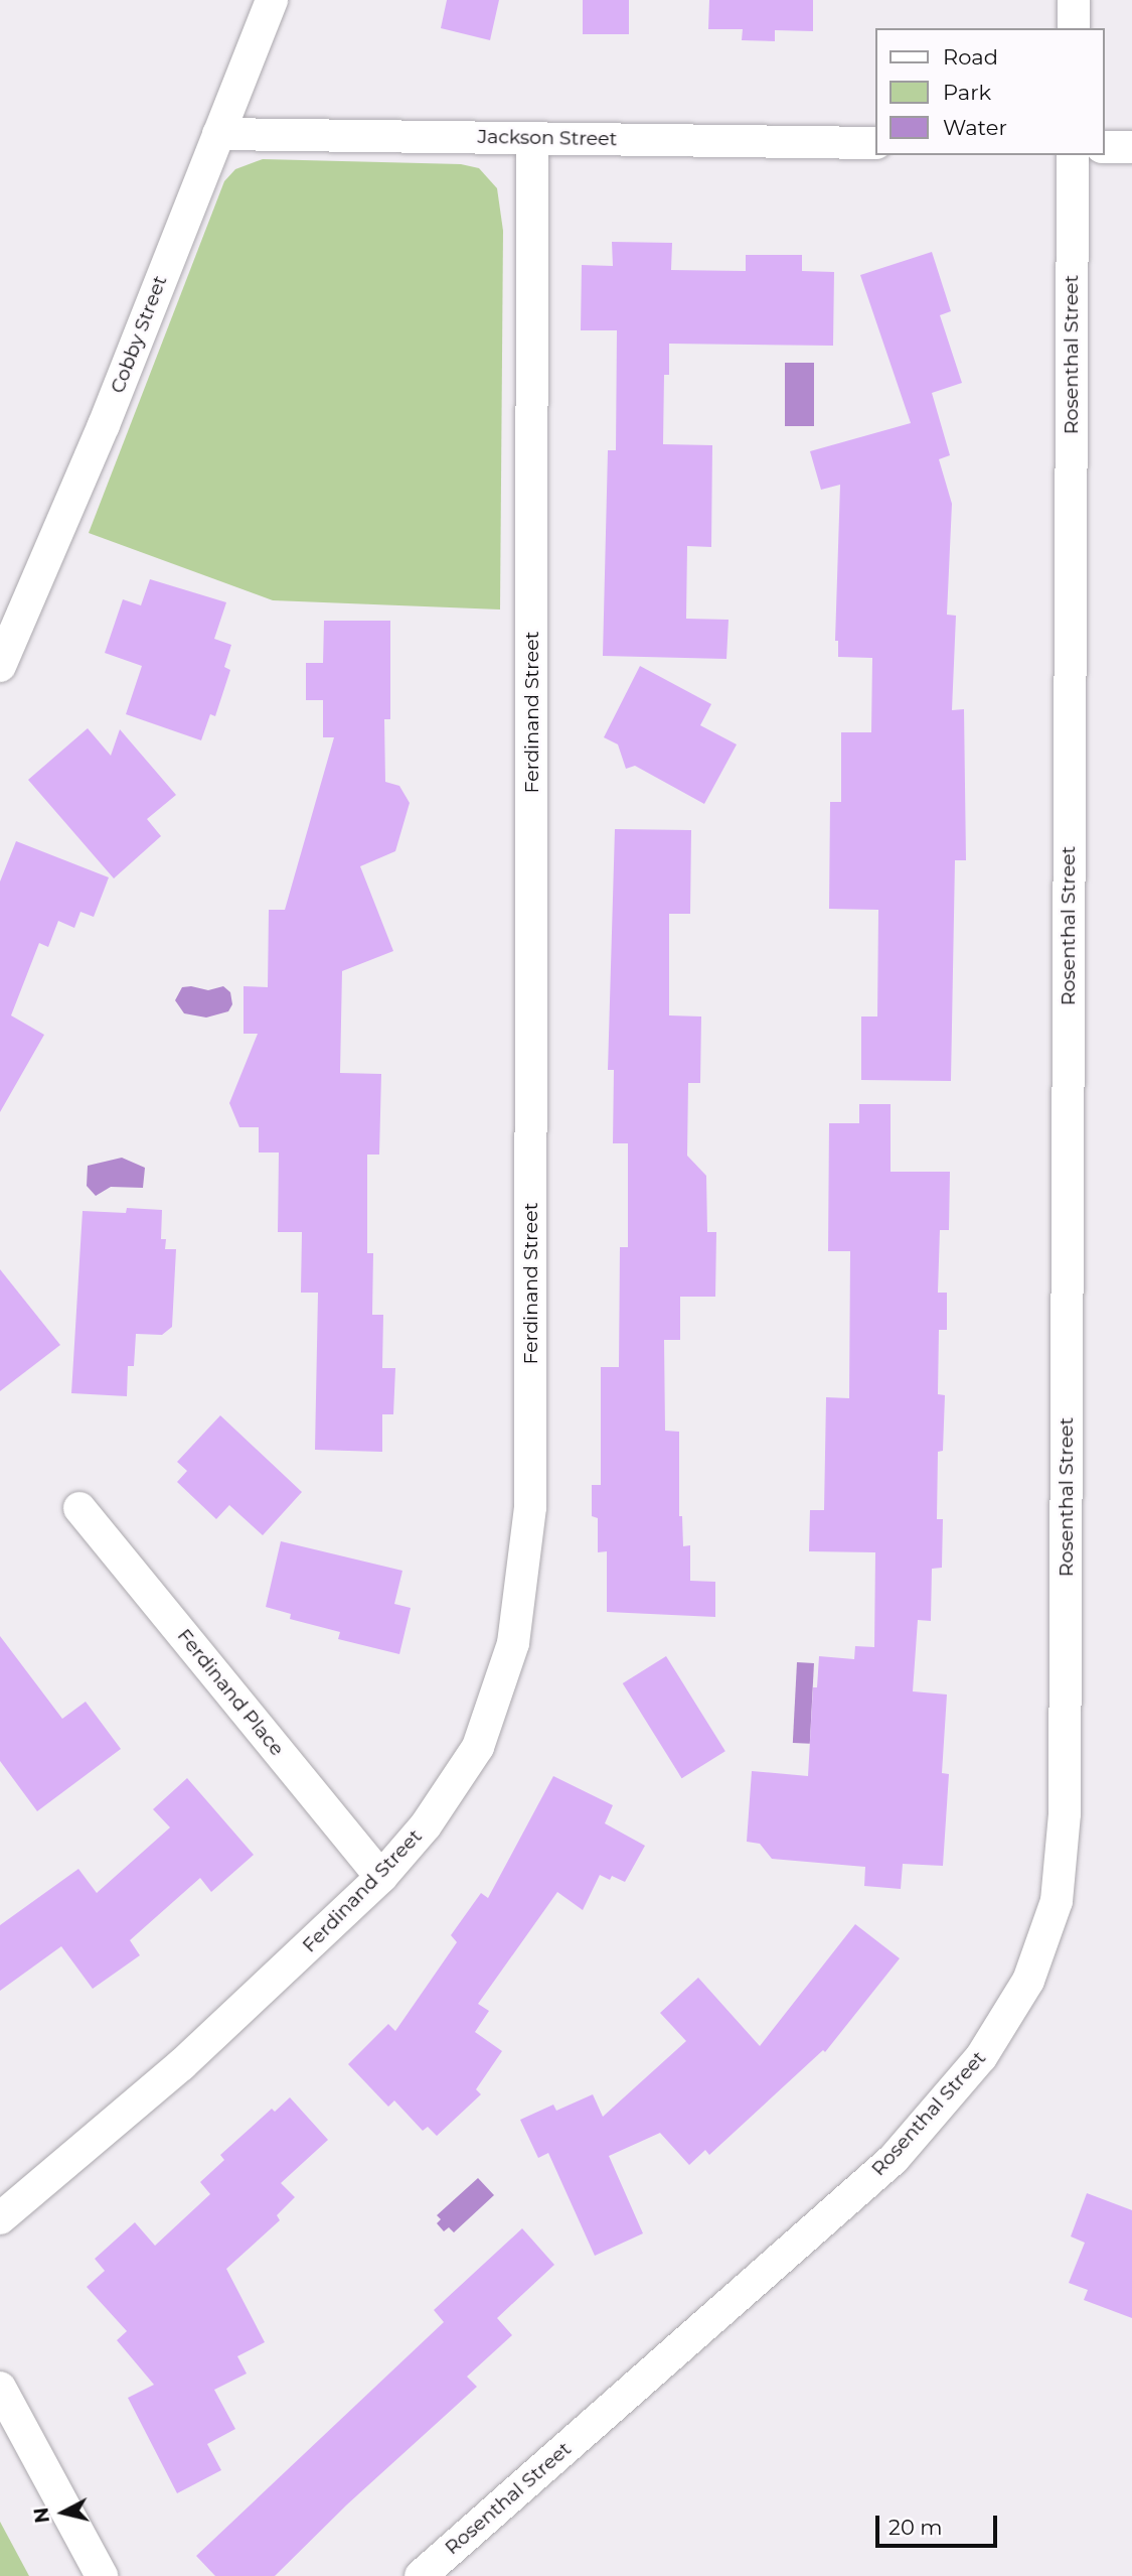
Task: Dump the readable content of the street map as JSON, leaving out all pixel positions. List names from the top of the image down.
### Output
{
  "streets": {
    "street": [
      "Jackson Street",
      "Cobby Street",
      "Rosenthal Street",
      "Ferdinand Street",
      "Ferdinand Place"
    ]
  },
  "crossings": [
    ["Jackson Street", "Cobby Street"],
    ["Jackson Street", "Ferdinand Street"],
    ["Ferdinand Street", "Ferdinand Place"]
  ],
  "legend": ["Road", "Park", "Water"],
  "scale_bar": "20 m",
  "north": "left"
}
